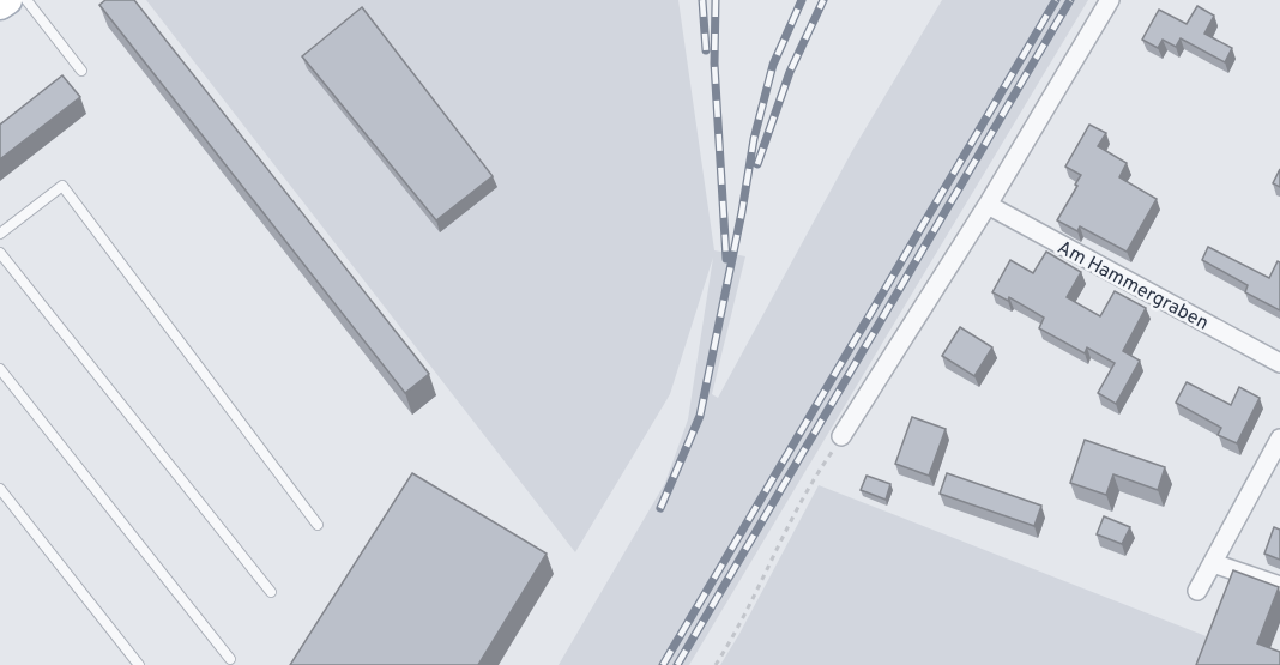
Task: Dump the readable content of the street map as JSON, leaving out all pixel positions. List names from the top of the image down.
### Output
{
  "streets": {
    "street": ["Am Hammergraben"]
  }
}
